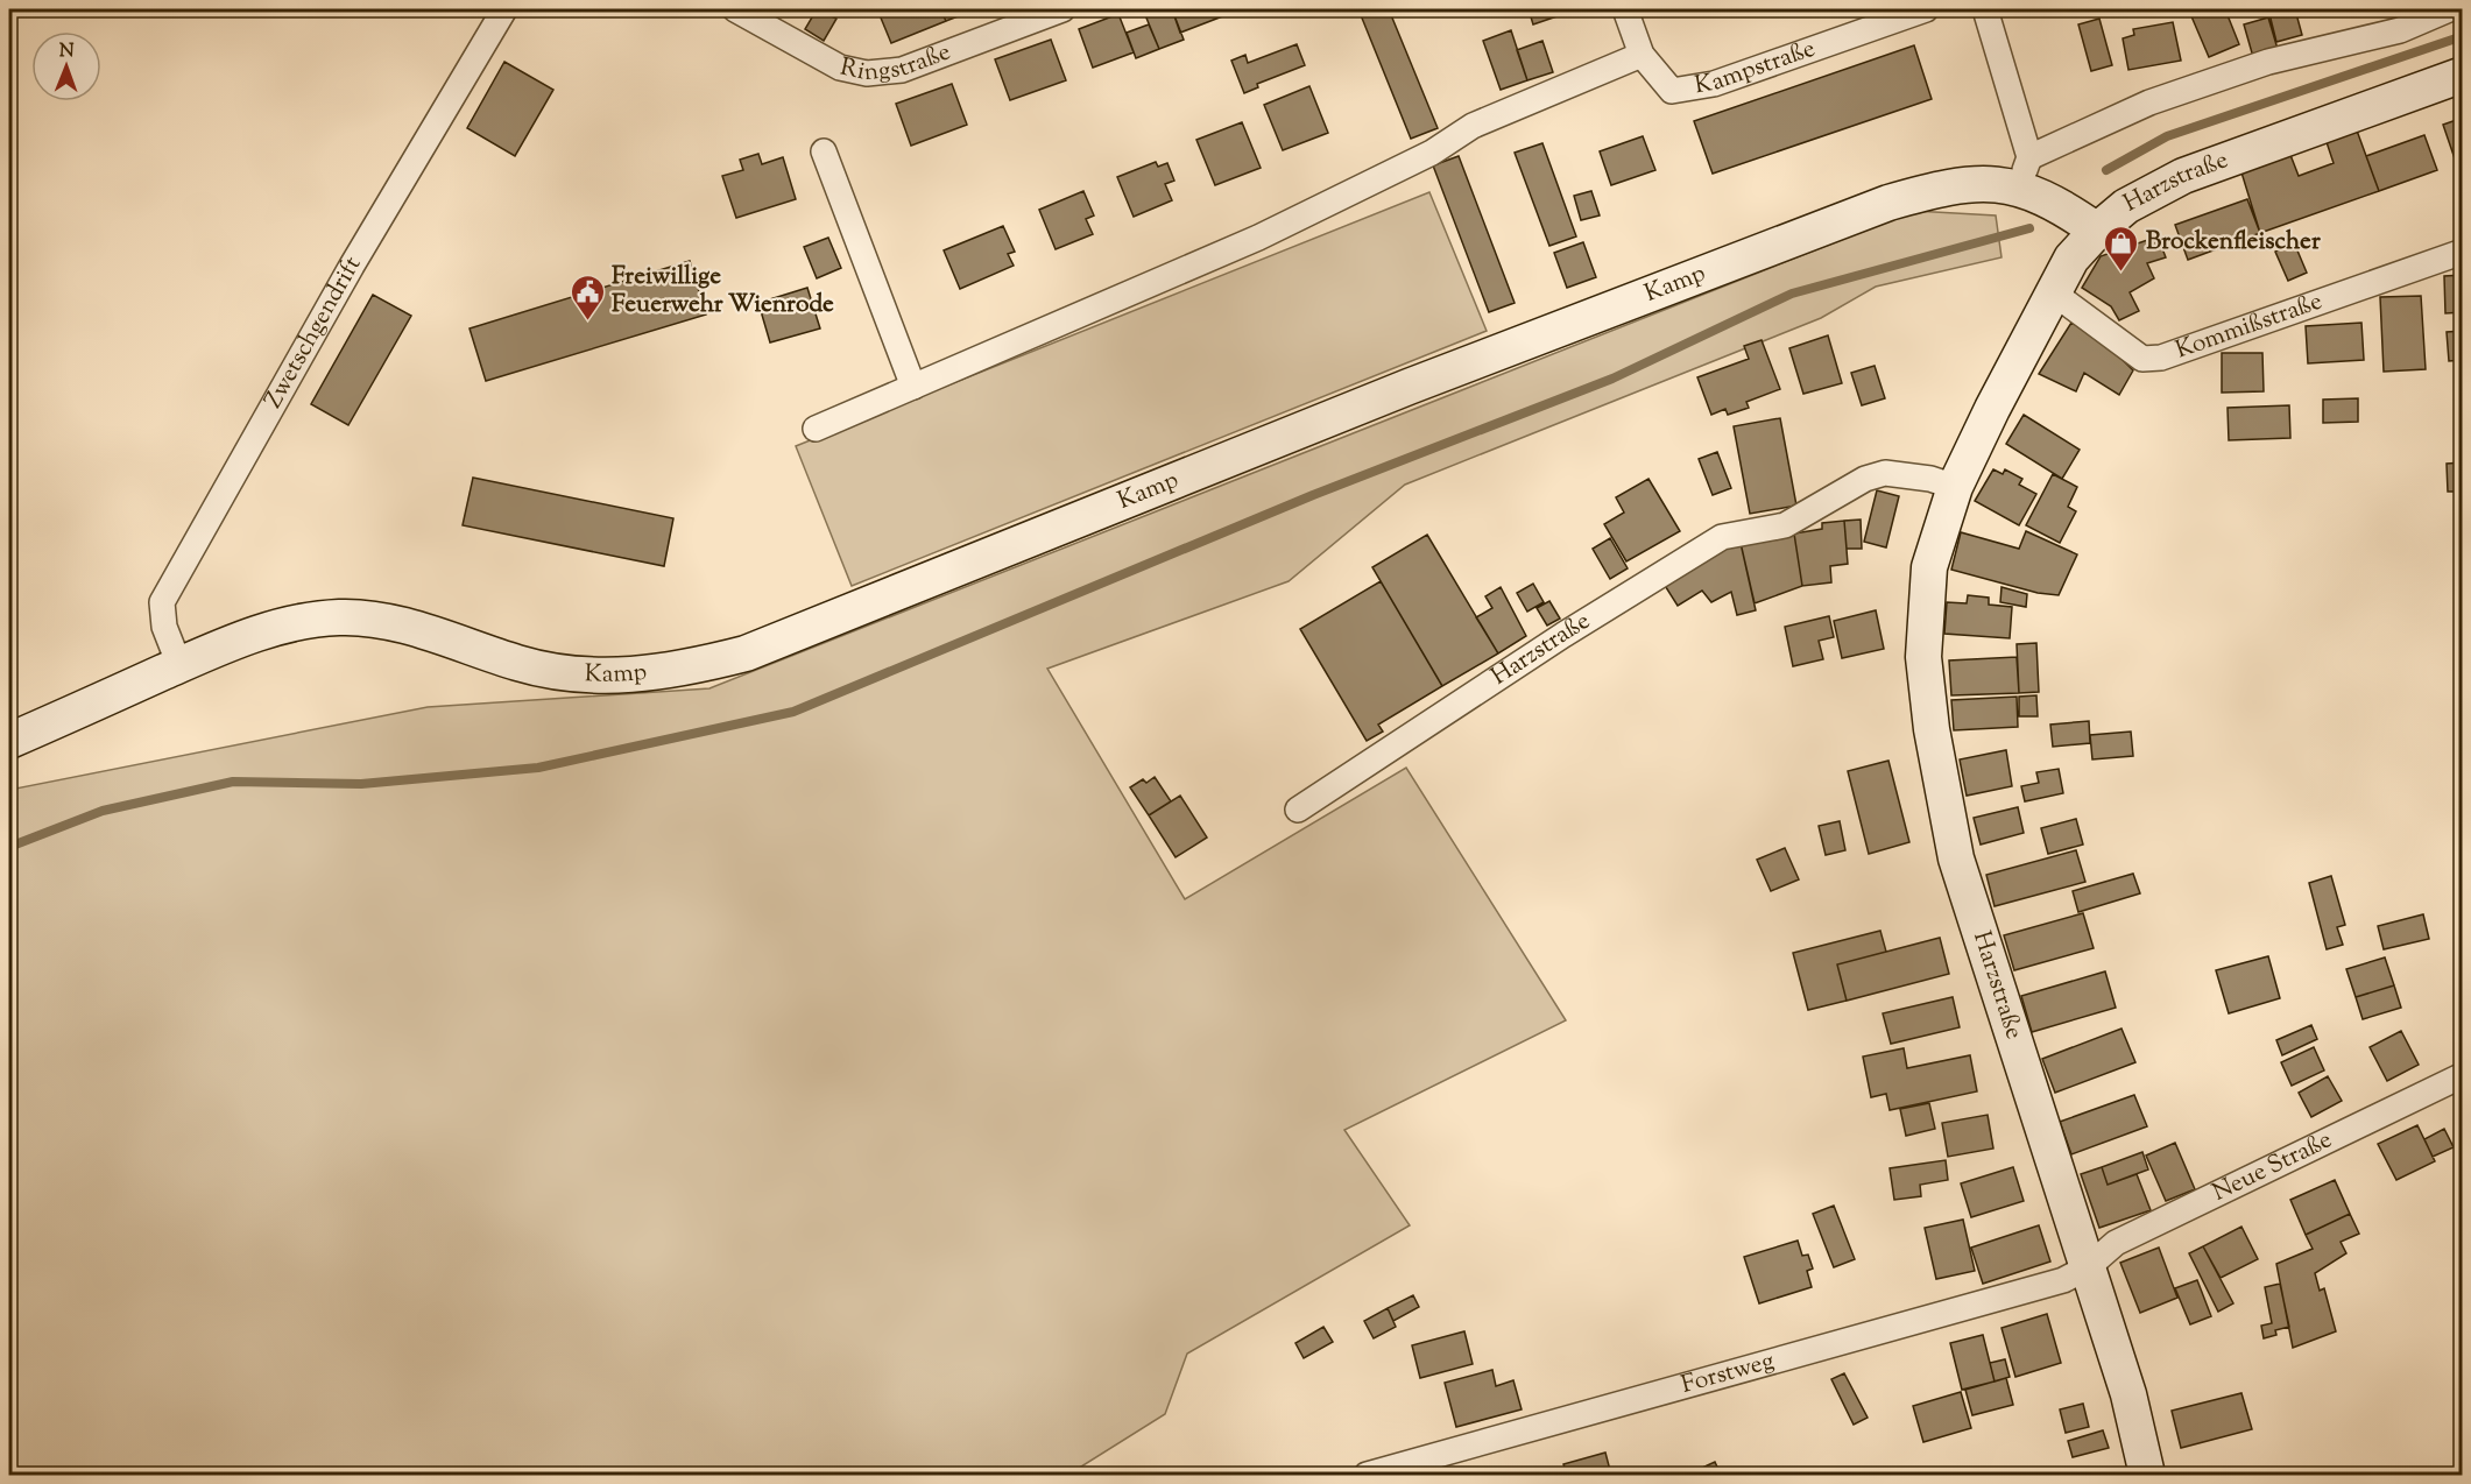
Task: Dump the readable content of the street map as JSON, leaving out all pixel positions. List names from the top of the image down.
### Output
{
  "streets": {
    "street": [
      "Ringstraße",
      "Kampstraße",
      "Harzstraße",
      "Kamp",
      "Kommißstraße",
      "Zwetschgendrift",
      "Neue Straße",
      "Forstweg"
    ]
  },
  "crossings": [
    ["Harzstraße", "Kamp"],
    ["Harzstraße", "Kommißstraße"],
    ["Harzstraße", "Neue Straße"],
    ["Harzstraße", "Forstweg"],
    ["Kamp", "Zwetschgendrift"],
    ["Neue Straße", "Forstweg"]
  ],
  "places": {
    "shop": ["Brockenfleischer"],
    "public building": ["Freiwillige Feuerwehr Wienrode"]
  },
  "north": "top"
}
